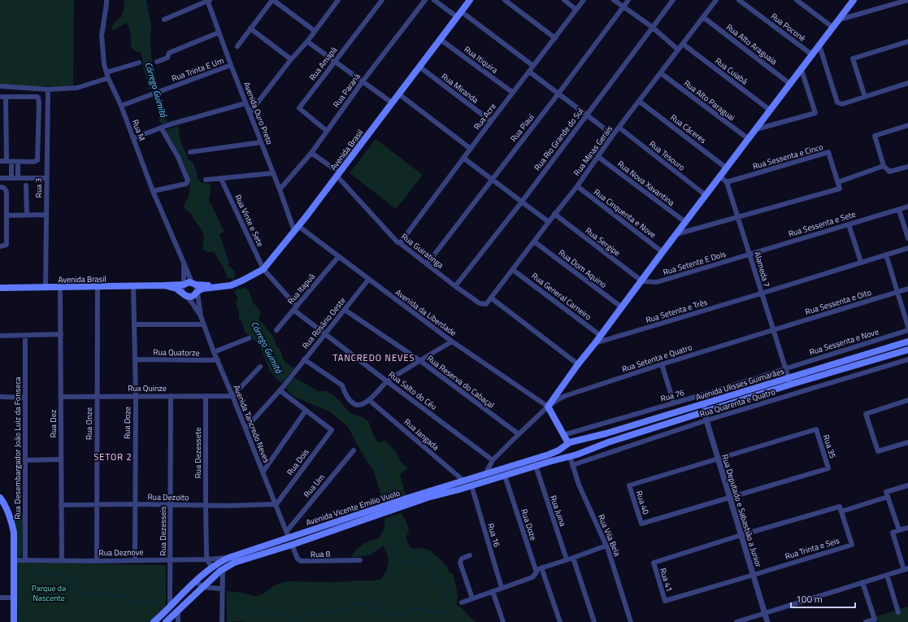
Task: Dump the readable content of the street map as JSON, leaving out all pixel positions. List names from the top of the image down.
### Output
{
  "streets": {
    "main road": ["Avenida Brasil", "Avenida Ulisses Guimarães", "Avenida Vicente Emilio Vuolo"],
    "street": [
      "Rua Poconé",
      "Rua Alto Araguaia",
      "Rua Itiquira",
      "Rua Amapá",
      "Rua Trinta E Um",
      "Rua Cuiabá",
      "Rua Miranda",
      "Rua Paraná",
      "Rua Alto Paraguai",
      "Avenida Ouro Preto",
      "Rua Acre",
      "Rua Piauí",
      "Rua Cáceres",
      "Rua M",
      "Rua Rio Grande do Sul",
      "Rua Minas Gerais",
      "Rua Tesouro",
      "Rua Sessenta e Cinco",
      "Rua Nova Xavantina",
      "Rua 3",
      "Rua Cinquenta e Nove",
      "Rua Vinte e Sete",
      "Rua Sessenta e Sete",
      "Rua Sergipe",
      "Rua Guiratinga",
      "Rua Setente E Dois",
      "Rua Dom Aquino",
      "Alameda 7",
      "Rua Itapuã",
      "Rua General Carneiro",
      "Rua Sessenta e Oito",
      "Rua Setenta e Três",
      "Avenida da Liberdade",
      "Rua Rosário Oeste",
      "Rua Sessenta e Nove",
      "Rua Quatorze",
      "Rua Setenta e Quatro",
      "Rua Reserva do Cabaçal",
      "Rua Quinze",
      "Rua Salto do Céu",
      "Rua 76",
      "Rua Quarenta e Quatro",
      "Rua Doze",
      "Rua Dez",
      "Rua Onze",
      "Avenida Tancredo Neves",
      "Rua Jangada",
      "Rua 35",
      "Rua Desembargador João Luiz da Fonseca",
      "Rua Dezessete",
      "Rua Dois",
      "Rua Um",
      "Rua Dezoito",
      "Rua 40",
      "Rua Juina",
      "Rua Deputado e Sabastião a Junior",
      "Rua Dezesseis",
      "Rua 16",
      "Rua Vila Bela",
      "Rua Trinta e Seis",
      "Rua Deznove",
      "Rua 8",
      "Rua 41"
    ]
  },
  "crossings": [
    ["Rua Alto Araguaia", "Rua Minas Gerais"],
    ["Rua Itiquira", "Rua Acre"],
    ["Rua Itiquira", "Avenida Brasil"],
    ["Rua Amapá", "Rua Paraná"],
    ["Rua Trinta E Um", "Avenida Ouro Preto"],
    ["Rua Trinta E Um", "Rua M"],
    ["Rua Cuiabá", "Rua Minas Gerais"],
    ["Rua Miranda", "Rua Acre"],
    ["Rua Miranda", "Avenida Brasil"],
    ["Rua Paraná", "Avenida Ouro Preto"],
    ["Rua Paraná", "Rua Guiratinga"],
    ["Rua Alto Paraguai", "Rua Minas Gerais"],
    ["Avenida Ouro Preto", "Avenida Brasil"],
    ["Avenida Ouro Preto", "Avenida da Liberdade"],
    ["Rua Acre", "Rua Guiratinga"],
    ["Rua Piauí", "Rua Guiratinga"],
    ["Rua Cáceres", "Rua Minas Gerais"],
    ["Rua M", "Avenida Brasil"],
    ["Rua Rio Grande do Sul", "Rua Guiratinga"],
    ["Avenida Brasil", "Rua 3"],
    ["Avenida Brasil", "Rua Vinte e Sete"],
    ["Avenida Brasil", "Rua Guiratinga"],
    ["Avenida Brasil", "Avenida da Liberdade"],
    ["Avenida Brasil", "Rua Salto do Céu"],
    ["Avenida Brasil", "Rua Doze"],
    ["Avenida Brasil", "Rua Dez"],
    ["Avenida Brasil", "Rua Onze"],
    ["Rua Minas Gerais", "Rua Tesouro"],
    ["Rua Minas Gerais", "Rua Nova Xavantina"],
    ["Rua Minas Gerais", "Rua Cinquenta e Nove"],
    ["Rua Minas Gerais", "Rua Sergipe"],
    ["Rua Minas Gerais", "Rua Guiratinga"],
    ["Rua Minas Gerais", "Rua Dom Aquino"],
    ["Rua Minas Gerais", "Rua General Carneiro"],
    ["Rua Sessenta e Cinco", "Alameda 7"],
    ["Rua Vinte e Sete", "Rua Salto do Céu"],
    ["Rua Sessenta e Sete", "Rua Setente E Dois"],
    ["Rua Sessenta e Sete", "Alameda 7"],
    ["Rua Sergipe", "Rua Setente E Dois"],
    ["Rua Setente E Dois", "Alameda 7"],
    ["Alameda 7", "Rua Sessenta e Oito"],
    ["Alameda 7", "Rua Setenta e Três"],
    ["Alameda 7", "Rua Sessenta e Nove"],
    ["Alameda 7", "Rua Setenta e Quatro"],
    ["Alameda 7", "Avenida Ulisses Guimarães"],
    ["Alameda 7", "Rua 76"],
    ["Rua Itapuã", "Avenida da Liberdade"],
    ["Rua Itapuã", "Rua Salto do Céu"],
    ["Rua Sessenta e Oito", "Rua Setenta e Quatro"],
    ["Avenida da Liberdade", "Rua Rosário Oeste"],
    ["Avenida da Liberdade", "Rua Setenta e Quatro"],
    ["Rua Rosário Oeste", "Rua Reserva do Cabaçal"],
    ["Rua Rosário Oeste", "Rua Salto do Céu"],
    ["Rua Sessenta e Nove", "Rua 76"],
    ["Rua Quatorze", "Rua Doze"],
    ["Rua Quatorze", "Avenida Tancredo Neves"],
    ["Rua Setenta e Quatro", "Rua Reserva do Cabaçal"],
    ["Rua Setenta e Quatro", "Rua Salto do Céu"],
    ["Rua Setenta e Quatro", "Avenida Vicente Emilio Vuolo"],
    ["Avenida Ulisses Guimarães", "Avenida Vicente Emilio Vuolo"],
    ["Avenida Ulisses Guimarães", "Rua Deputado e Sabastião a Junior"],
    ["Avenida Ulisses Guimarães", "Rua Vila Bela"],
    ["Rua Quinze", "Rua Doze"],
    ["Rua Quinze", "Rua Dez"],
    ["Rua Quinze", "Rua Onze"],
    ["Rua Quinze", "Avenida Tancredo Neves"],
    ["Rua Quinze", "Rua Dezessete"],
    ["Rua Quinze", "Rua Dezesseis"],
    ["Rua Quarenta e Quatro", "Rua Deputado e Sabastião a Junior"],
    ["Rua Quarenta e Quatro", "Rua Vila Bela"],
    ["Rua Doze", "Rua Dezoito"],
    ["Rua Doze", "Avenida Vicente Emilio Vuolo"],
    ["Rua Doze", "Rua Deznove"],
    ["Rua Dez", "Rua Dezoito"],
    ["Rua Dez", "Rua Deznove"],
    ["Rua Onze", "Rua Dezoito"],
    ["Rua Onze", "Rua Deznove"],
    ["Avenida Tancredo Neves", "Rua Dois"],
    ["Avenida Tancredo Neves", "Rua Um"],
    ["Avenida Tancredo Neves", "Rua Dezoito"],
    ["Avenida Tancredo Neves", "Avenida Vicente Emilio Vuolo"],
    ["Rua Jangada", "Avenida Vicente Emilio Vuolo"],
    ["Rua 35", "Rua 40"],
    ["Rua 35", "Rua Deputado e Sabastião a Junior"],
    ["Rua Desembargador João Luiz da Fonseca", "Rua Deznove"],
    ["Rua Dezessete", "Rua Dezoito"],
    ["Rua Dezessete", "Avenida Vicente Emilio Vuolo"],
    ["Rua Dezessete", "Rua Deznove"],
    ["Rua Dois", "Rua Dezoito"],
    ["Rua Um", "Avenida Vicente Emilio Vuolo"],
    ["Rua Dezoito", "Rua Dezesseis"],
    ["Rua 40", "Rua Deputado e Sabastião a Junior"],
    ["Avenida Vicente Emilio Vuolo", "Rua Juina"],
    ["Avenida Vicente Emilio Vuolo", "Rua Dezesseis"],
    ["Avenida Vicente Emilio Vuolo", "Rua 16"],
    ["Avenida Vicente Emilio Vuolo", "Rua Vila Bela"],
    ["Avenida Vicente Emilio Vuolo", "Rua Deznove"],
    ["Avenida Vicente Emilio Vuolo", "Rua 8"],
    ["Rua Deputado e Sabastião a Junior", "Rua Trinta e Seis"],
    ["Rua Deputado e Sabastião a Junior", "Rua 41"],
    ["Rua Dezesseis", "Rua Deznove"],
    ["Rua Trinta e Seis", "Rua 41"]
  ],
  "districts": ["TANCREDO NEVES", "SETOR 2"],
  "water": ["Córrego Guimitá"],
  "parks": ["Parque da Nascente"],
  "scale_bar": "100 m"
}
